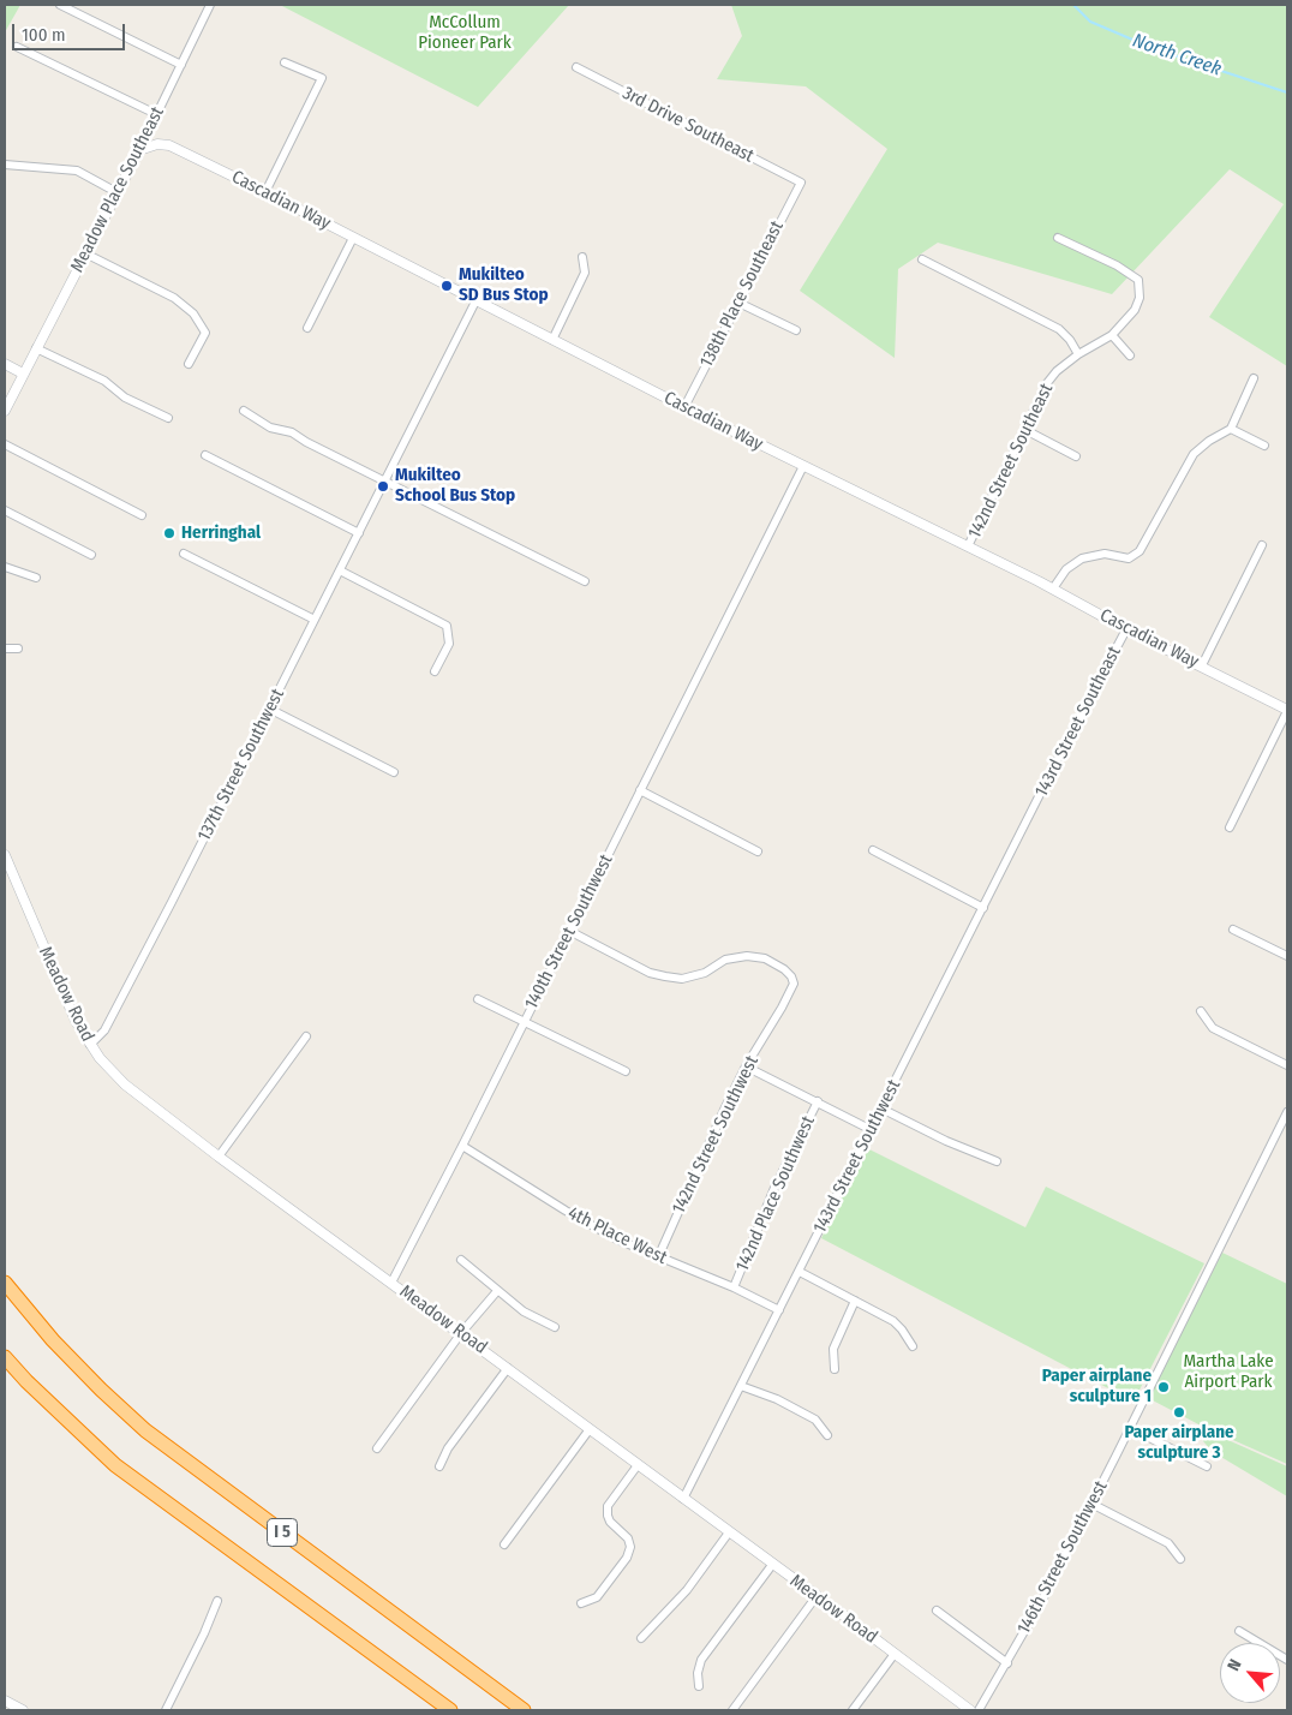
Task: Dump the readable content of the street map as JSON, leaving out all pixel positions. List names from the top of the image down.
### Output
{
  "streets": {
    "highway": ["I 5"],
    "street": [
      "3rd Drive Southeast",
      "Meadow Place Southeast",
      "Cascadian Way",
      "138th Place Southeast",
      "142nd Street Southeast",
      "143rd Street Southeast",
      "137th Street Southwest",
      "140th Street Southwest",
      "Meadow Road",
      "142nd Street Southwest",
      "143rd Street Southwest",
      "142nd Place Southwest",
      "4th Place West",
      "146th Street Southwest"
    ]
  },
  "crossings": [
    ["3rd Drive Southeast", "138th Place Southeast"],
    ["Meadow Place Southeast", "Cascadian Way"],
    ["Cascadian Way", "138th Place Southeast"],
    ["Cascadian Way", "142nd Street Southeast"],
    ["Cascadian Way", "143rd Street Southeast"],
    ["Cascadian Way", "137th Street Southwest"],
    ["Cascadian Way", "140th Street Southwest"],
    ["143rd Street Southeast", "143rd Street Southwest"],
    ["137th Street Southwest", "Meadow Road"],
    ["140th Street Southwest", "Meadow Road"],
    ["140th Street Southwest", "142nd Street Southwest"],
    ["140th Street Southwest", "4th Place West"],
    ["Meadow Road", "143rd Street Southwest"],
    ["142nd Street Southwest", "4th Place West"],
    ["143rd Street Southwest", "4th Place West"],
    ["142nd Place Southwest", "4th Place West"]
  ],
  "water": ["North Creek"],
  "parks": ["McCollum Pioneer Park", "Martha Lake Airport Park"],
  "places": [
    "Mukilteo SD Bus Stop",
    "Mukilteo School Bus Stop",
    "Herringhal",
    "Paper airplane sculpture 1",
    "Paper airplane sculpture 3"
  ],
  "scale_bar": "100 m",
  "north": "top left"
}
